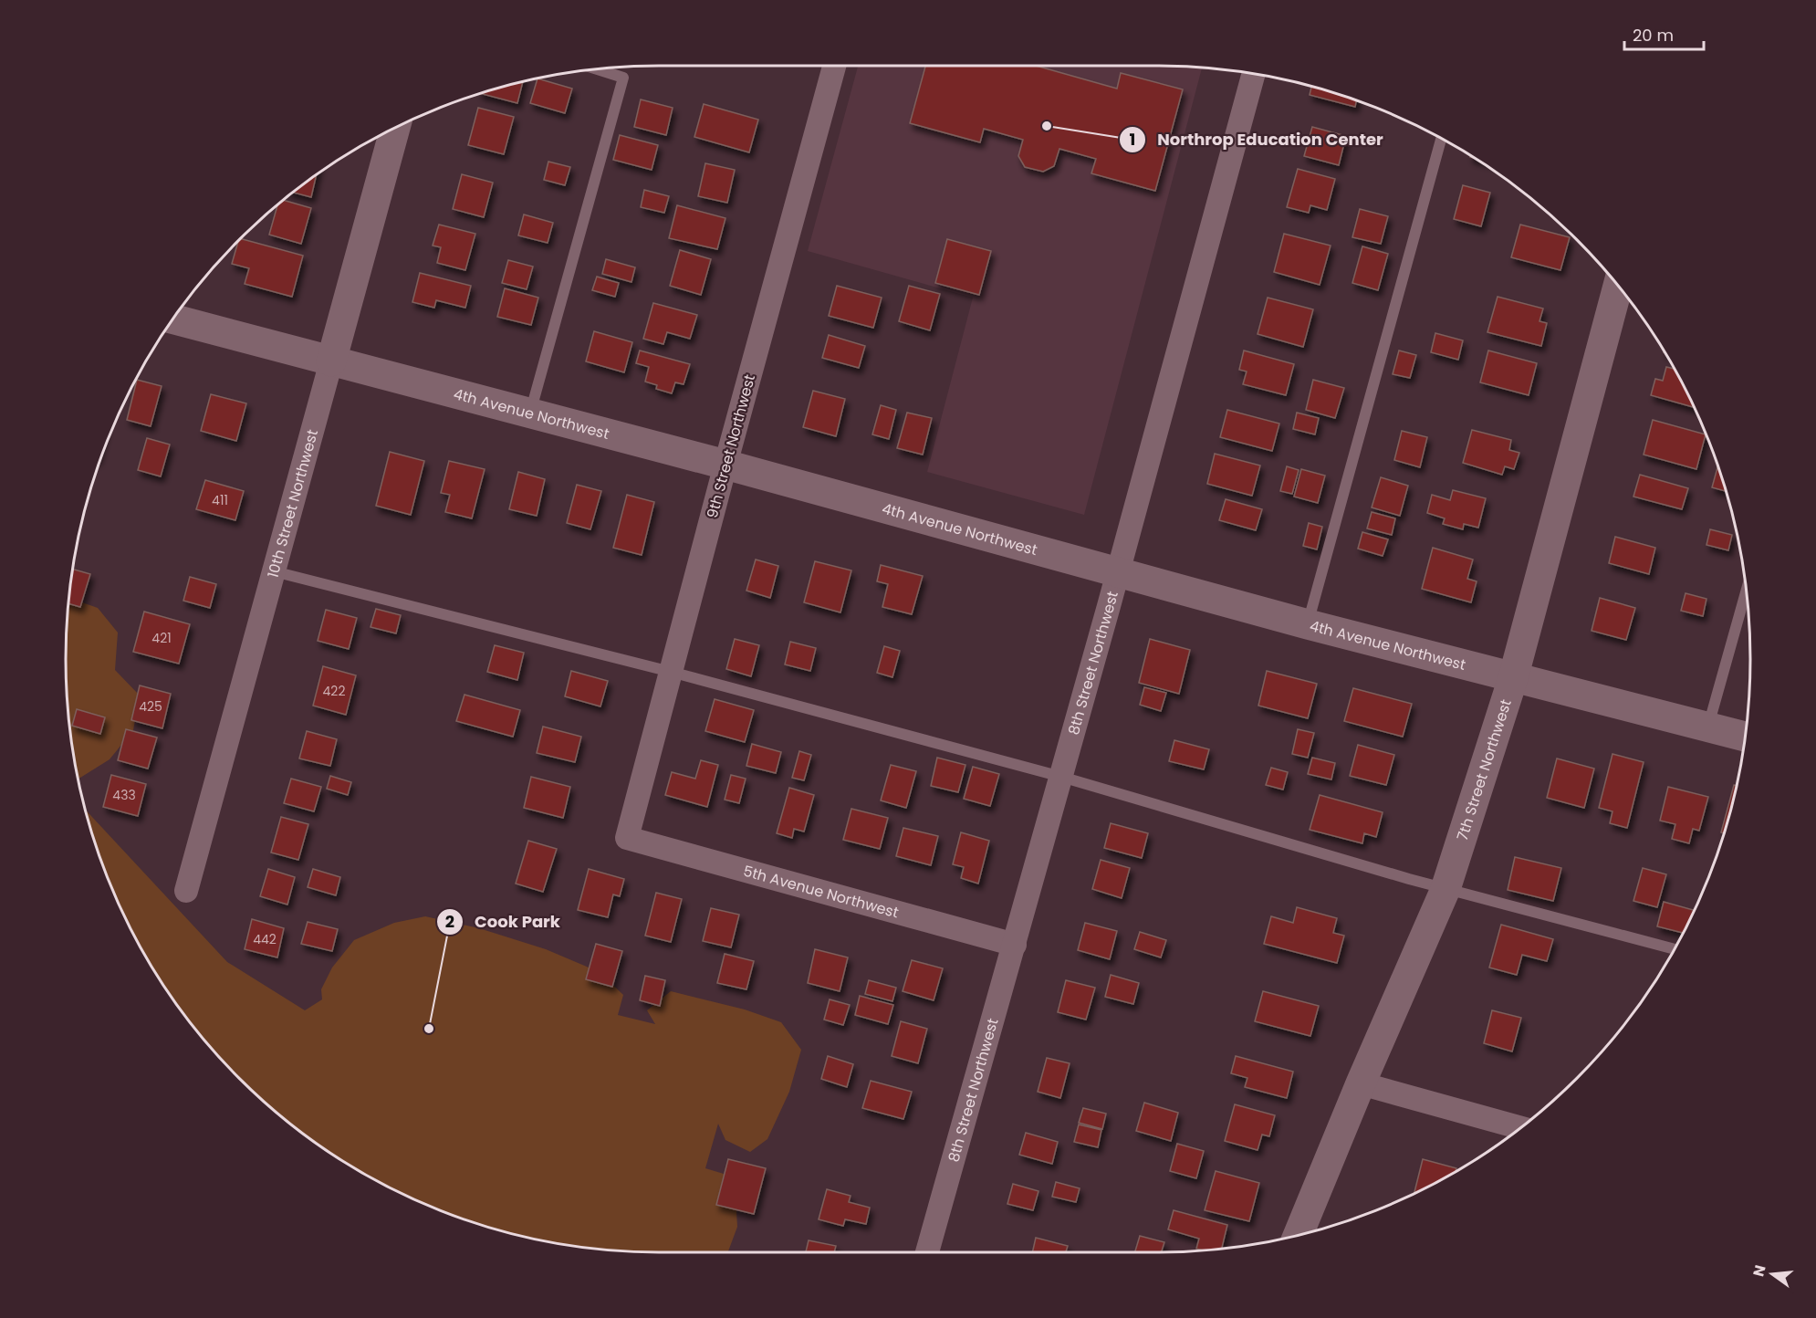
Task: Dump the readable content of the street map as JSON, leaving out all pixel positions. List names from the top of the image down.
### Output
{
  "streets": {
    "main road": ["4th Avenue Northwest", "10th Street Northwest", "7th Street Northwest"],
    "street": ["9th Street Northwest", "8th Street Northwest", "5th Avenue Northwest"]
  },
  "crossings": [
    ["4th Avenue Northwest", "9th Street Northwest"],
    ["4th Avenue Northwest", "10th Street Northwest"],
    ["4th Avenue Northwest", "8th Street Northwest"],
    ["4th Avenue Northwest", "7th Street Northwest"],
    ["9th Street Northwest", "5th Avenue Northwest"],
    ["8th Street Northwest", "5th Avenue Northwest"]
  ],
  "places": ["Northrop Education Center", "Cook Park"],
  "house_numbers": [
    "411",
    "421",
    "422",
    "425",
    "433",
    "442"
  ],
  "scale_bar": "20 m",
  "north": "left"
}
